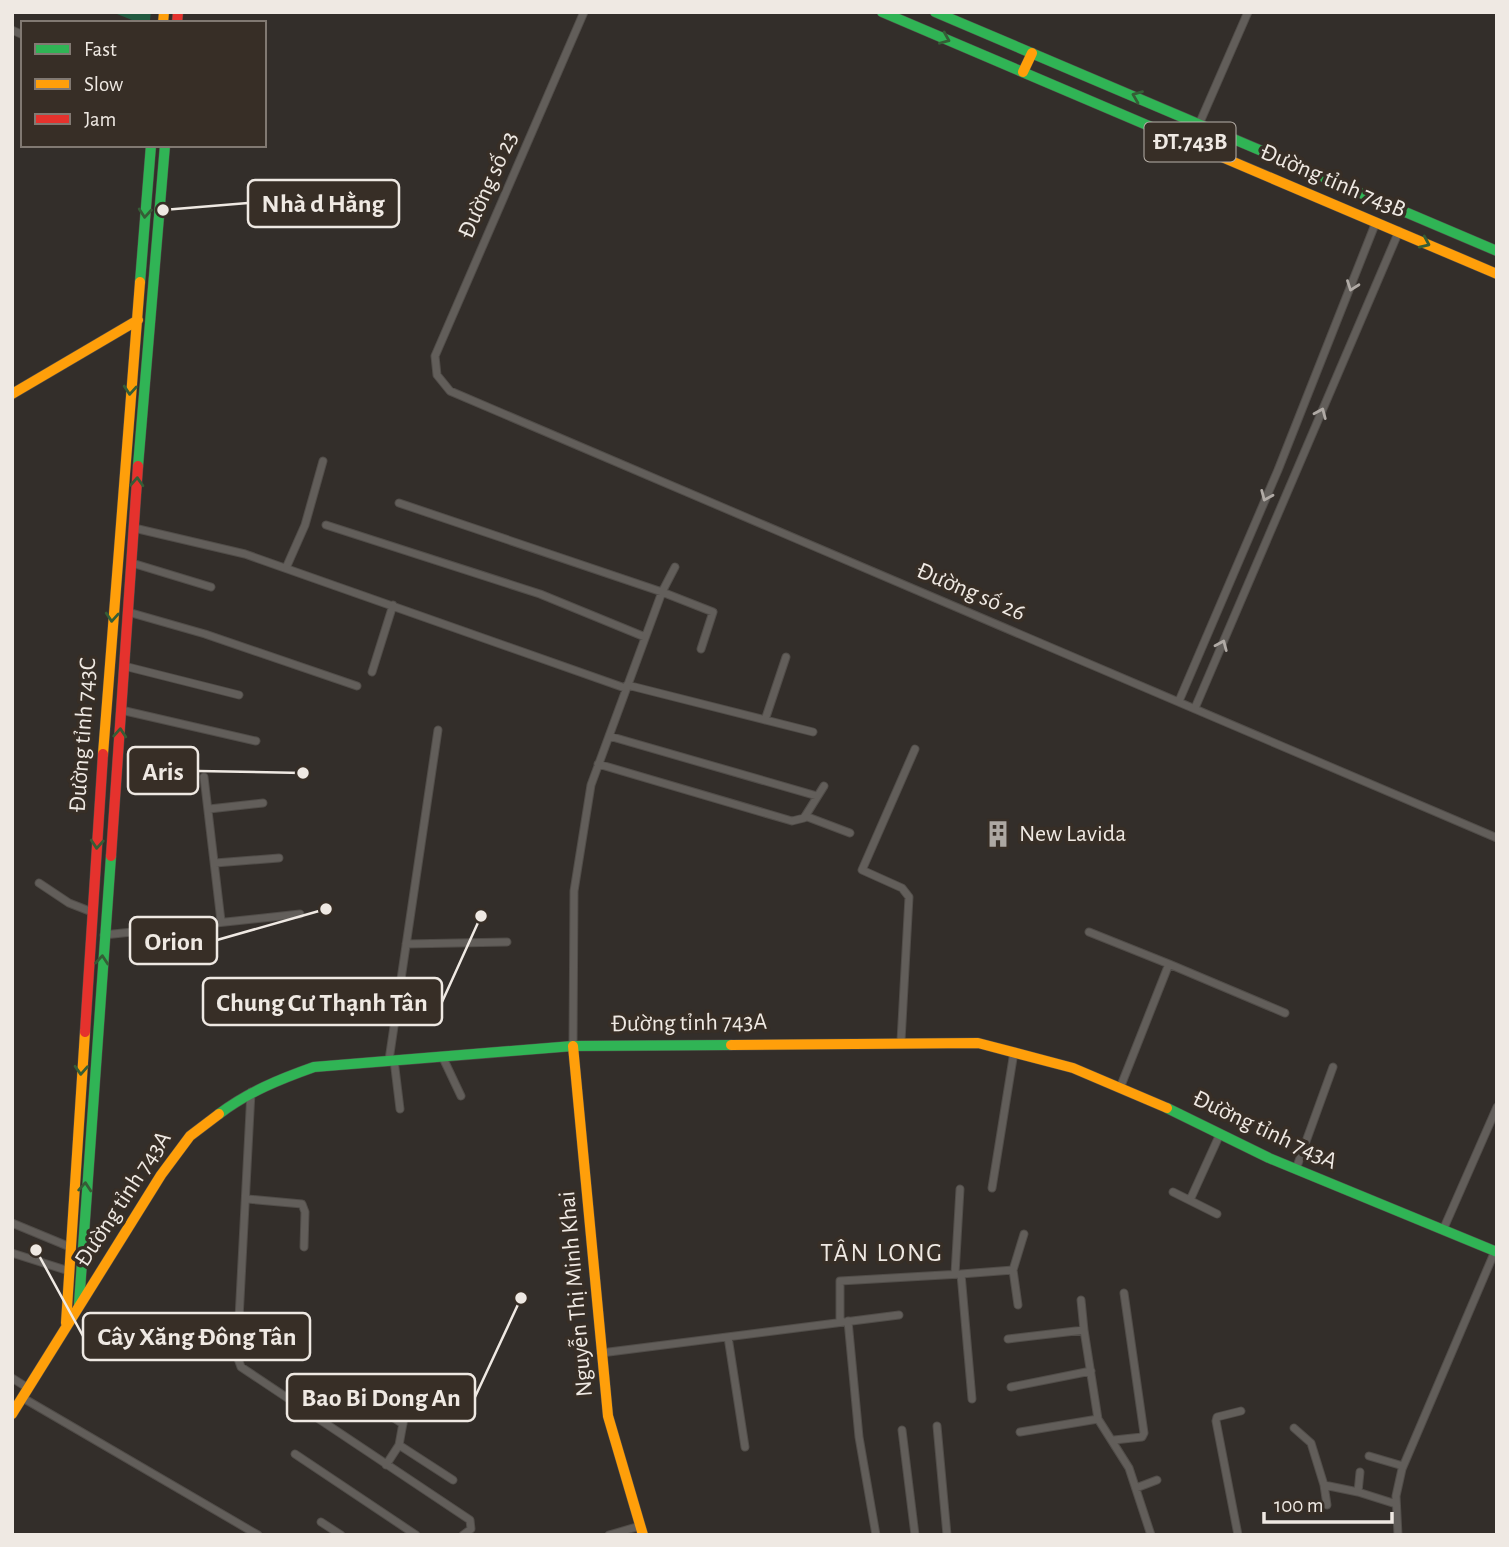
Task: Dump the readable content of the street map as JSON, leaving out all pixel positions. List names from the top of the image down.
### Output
{
  "streets": {
    "main road": [
      "ĐT.743B",
      "Đường tỉnh 743B",
      "Đường tỉnh 743C",
      "Đường tỉnh 743A",
      "Nguyễn Thị Minh Khai"
    ],
    "street": ["Đường số 23", "Đường số 26"]
  },
  "crossings": [
    ["Đường số 23", "Đường số 26"],
    ["Đường tỉnh 743C", "Đường tỉnh 743A"],
    ["Đường tỉnh 743A", "Nguyễn Thị Minh Khai"]
  ],
  "districts": ["TÂN LONG"],
  "places": {
    "other": [
      "Nhà d Hằng",
      "Aris",
      "Orion",
      "Chung Cư Thạnh Tân",
      "Cây Xăng Đông Tân",
      "Bao Bi Dong An"
    ],
    "building": ["New Lavida"]
  },
  "legend": ["Fast", "Slow", "Jam"],
  "scale_bar": "100 m"
}
